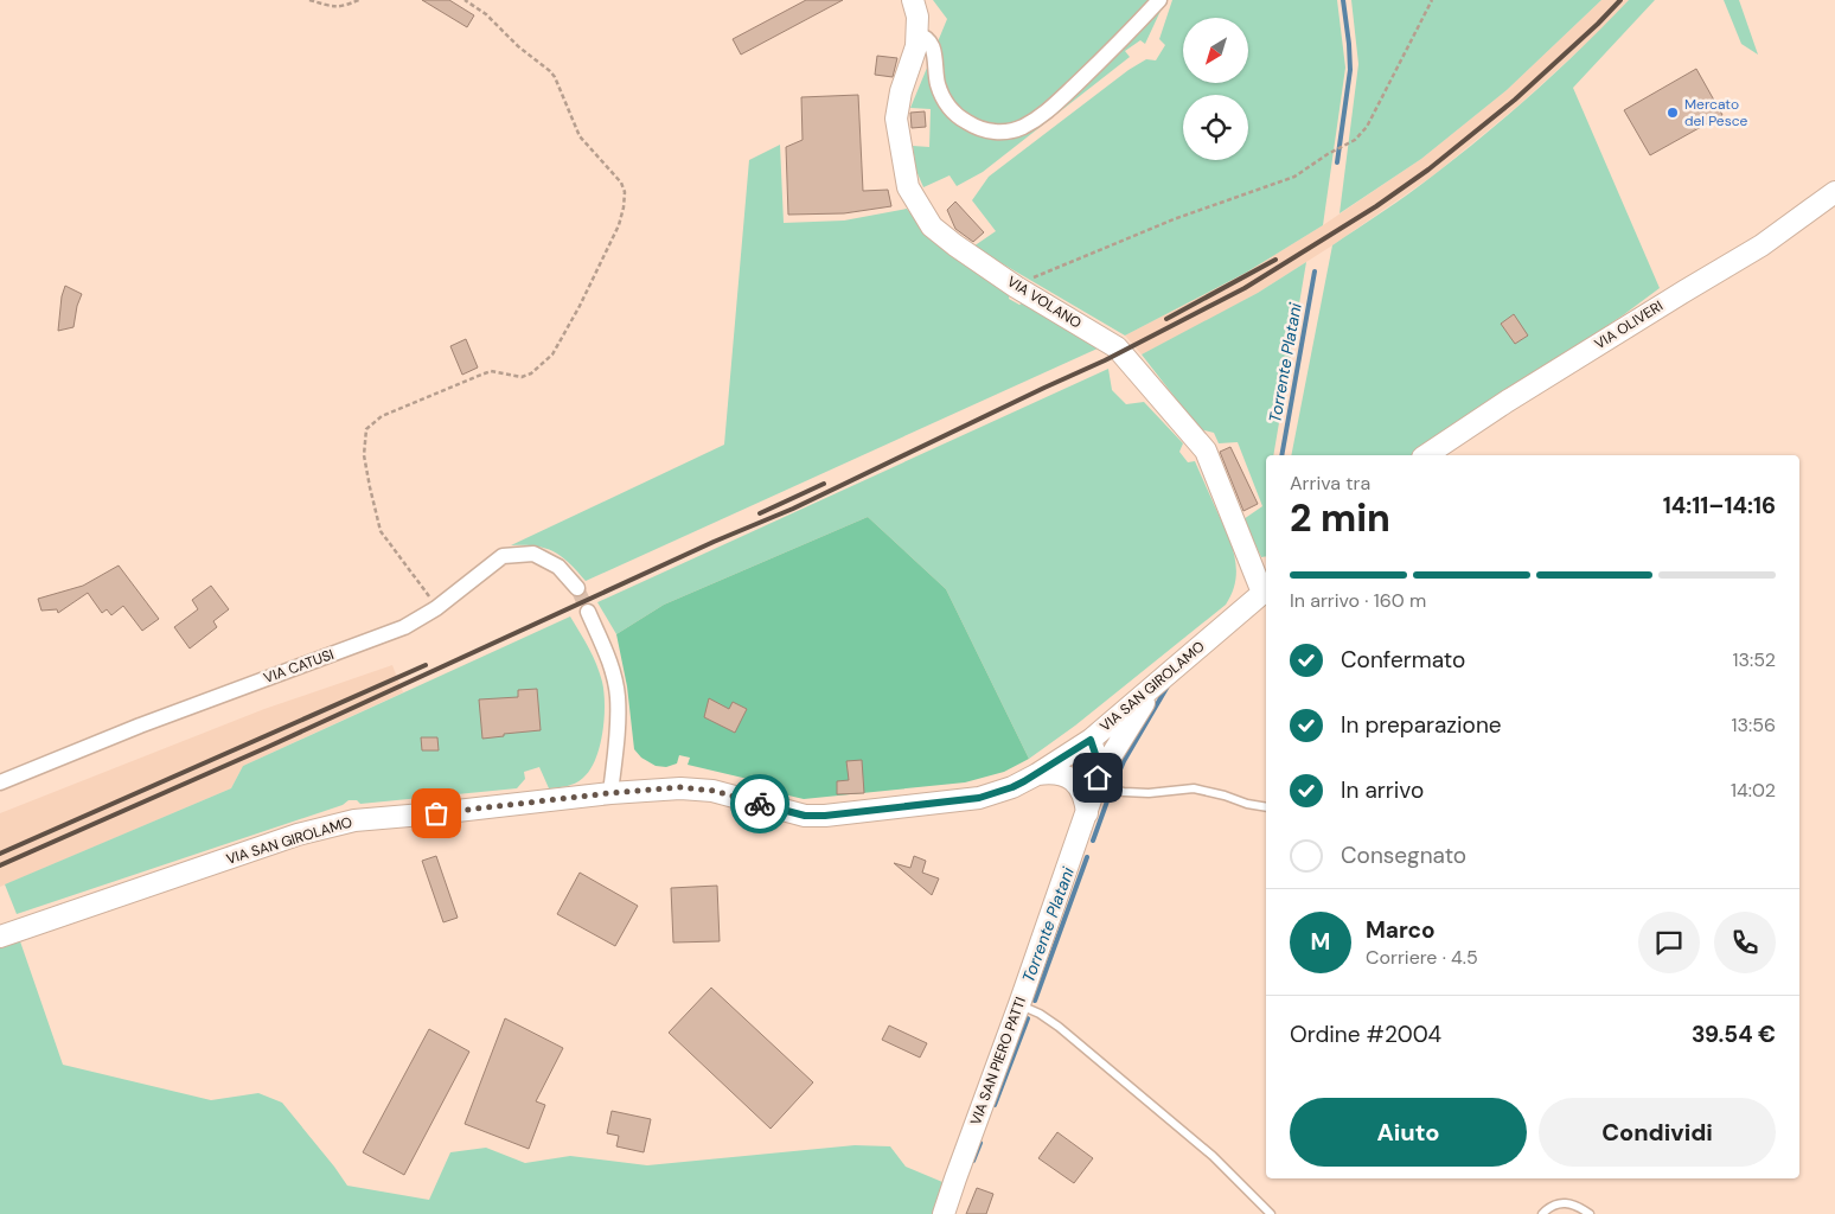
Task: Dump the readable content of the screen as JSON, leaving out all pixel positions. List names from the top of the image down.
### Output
{
  "streets": {
    "street": [
      "VIA VOLANO",
      "VIA OLIVERI",
      "VIA CATUSI",
      "VIA SAN GIROLAMO",
      "VIA SAN PIERO PATTI"
    ]
  },
  "crossings": [
    ["VIA VOLANO", "VIA SAN GIROLAMO"],
    ["VIA SAN GIROLAMO", "VIA SAN PIERO PATTI"]
  ],
  "water": ["Torrente Platani"],
  "places": ["Mercato del Pesce"],
  "north": "bottom left",
  "page": {
    "heading": ["2 min", "Arriva tra", "14:11–14:16"],
    "panel": [
      "Marco",
      "Corriere · 4.5",
      "Ordine #2004",
      "39.54 €"
    ],
    "bar": "In arrivo · 160 m",
    "list": [
      ["Confermato", "13:52"],
      ["In preparazione", "13:56"],
      ["In arrivo", "14:02"],
      "Consegnato"
    ],
    "round": "M",
    "buttons": ["Aiuto", "Condividi"]
  }
}
